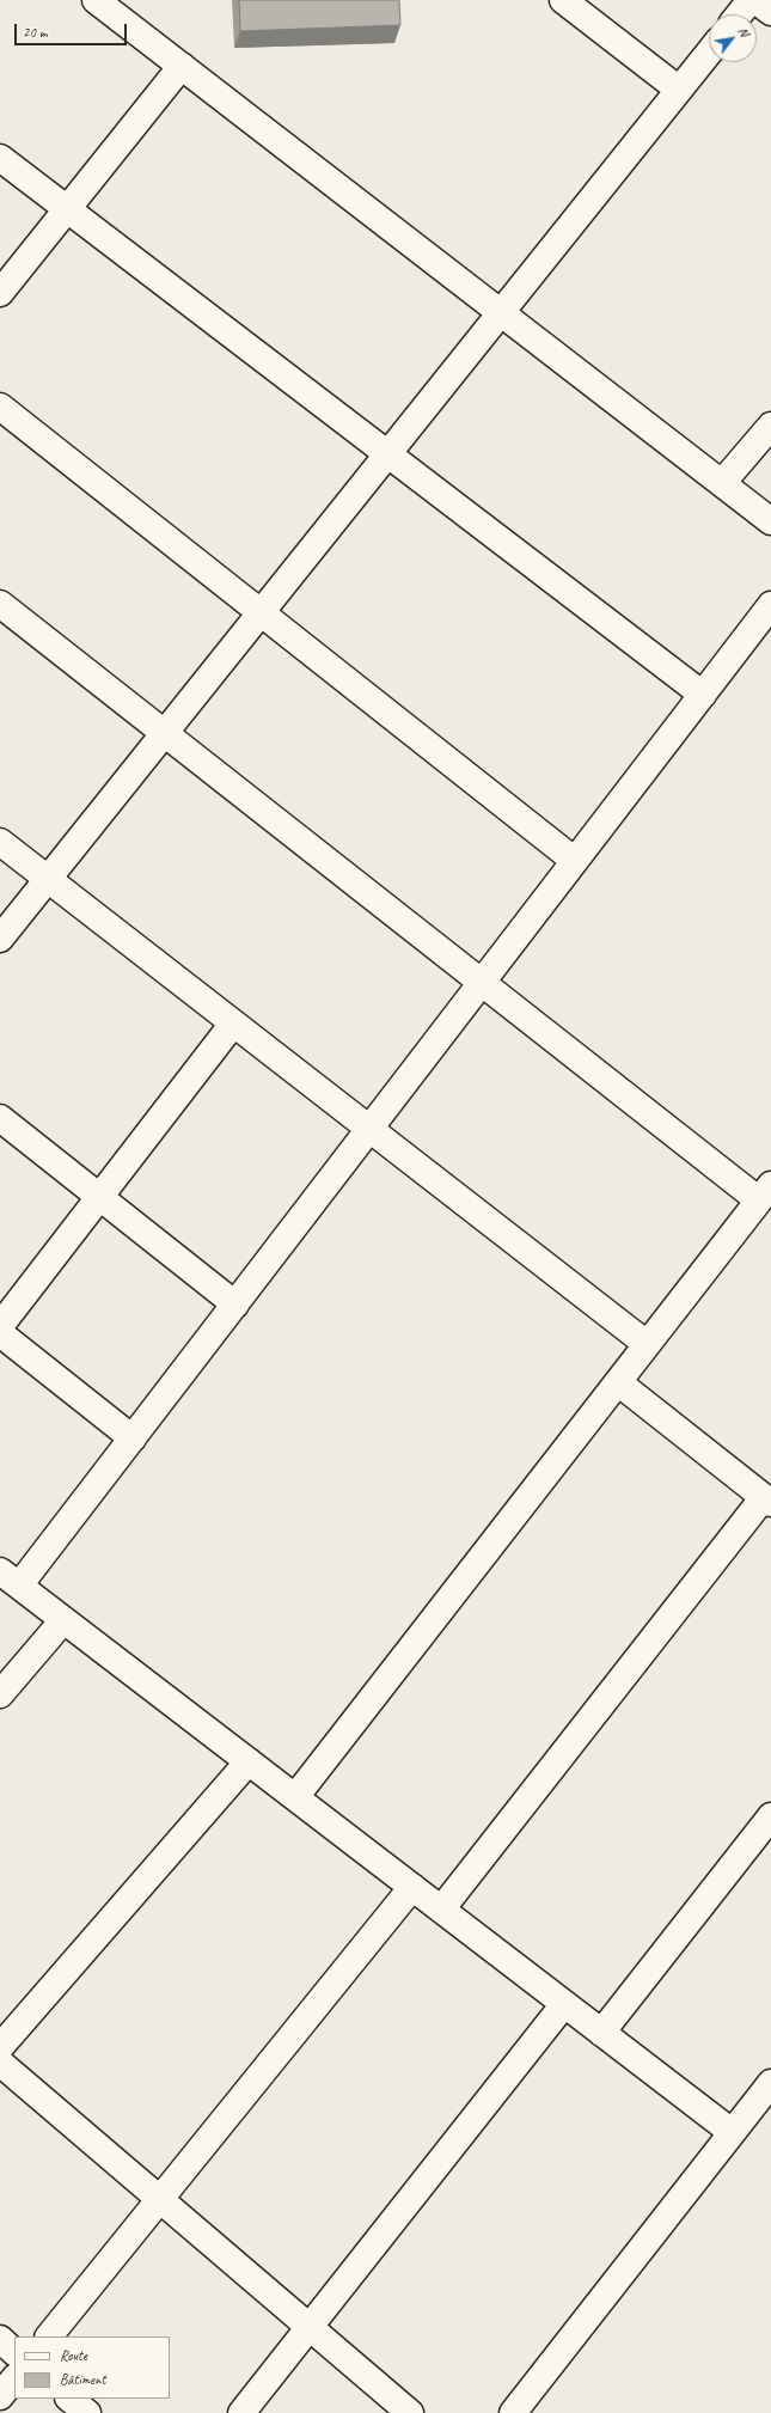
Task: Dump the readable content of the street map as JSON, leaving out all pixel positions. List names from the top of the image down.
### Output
{
  "legend": ["Route", "Bâtiment"],
  "scale_bar": "20 m",
  "north": "top right"
}
